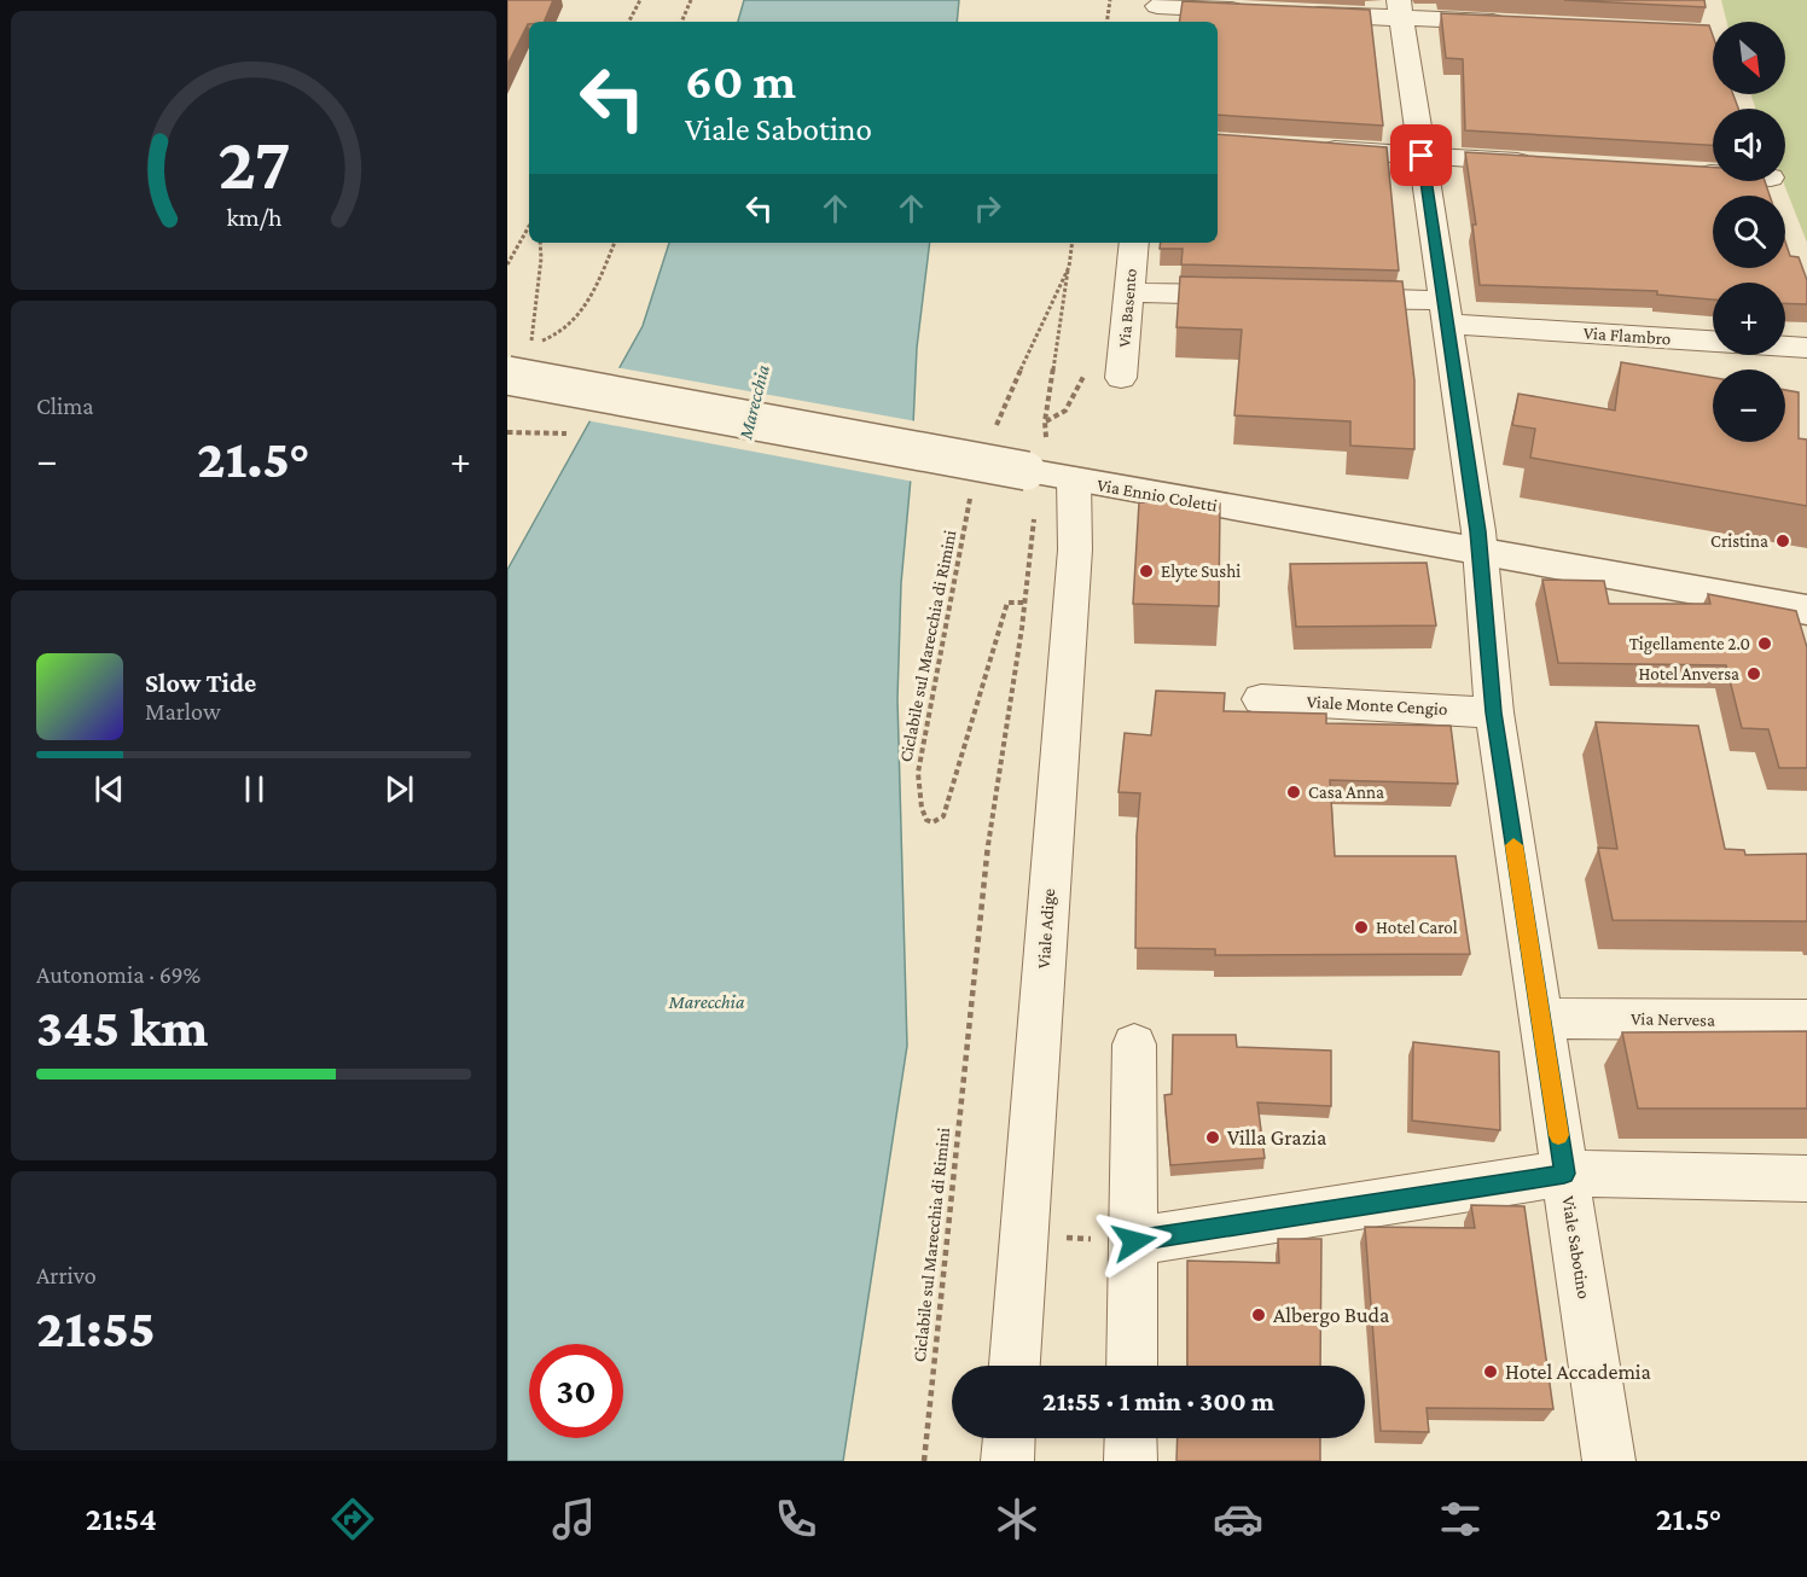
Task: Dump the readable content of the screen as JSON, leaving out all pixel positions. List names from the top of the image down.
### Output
{
  "streets": {
    "street": [
      "Via Basento",
      "Via Flambro",
      "Via Ennio Coletti",
      "Viale Monte Cengio",
      "Viale Adige",
      "Via Nervesa",
      "Viale Sabotino"
    ],
    "path": ["Ciclabile sul Marecchia di Rimini"]
  },
  "crossings": [
    ["Via Flambro", "Viale Sabotino"],
    ["Via Ennio Coletti", "Viale Adige"],
    ["Via Ennio Coletti", "Viale Sabotino"],
    ["Viale Monte Cengio", "Viale Sabotino"],
    ["Via Nervesa", "Viale Sabotino"]
  ],
  "water": ["Marecchia"],
  "places": [
    "Cristina",
    "Elyte Sushi",
    "Tigellamente 2.0",
    "Hotel Anversa",
    "Casa Anna",
    "Hotel Carol",
    "Villa Grazia",
    "Albergo Buda",
    "Hotel Accademia"
  ],
  "north": "bottom right",
  "page": {
    "map_buttons": ["+", "−"],
    "turn": ["60 m", "Viale Sabotino"],
    "tile": [
      "Clima",
      ["Autonomia · 69%", "345 km"],
      ["Arrivo", "21:55"]
    ],
    "heat": ["−", "21.5°", "+"],
    "song": ["Slow Tide", "Marlow"],
    "limit": "30",
    "trip": "21:55 · 1 min · 300 m",
    "tabs": ["21:54", "21.5°"],
    "gauge": ["27", "km/h"]
  }
}
